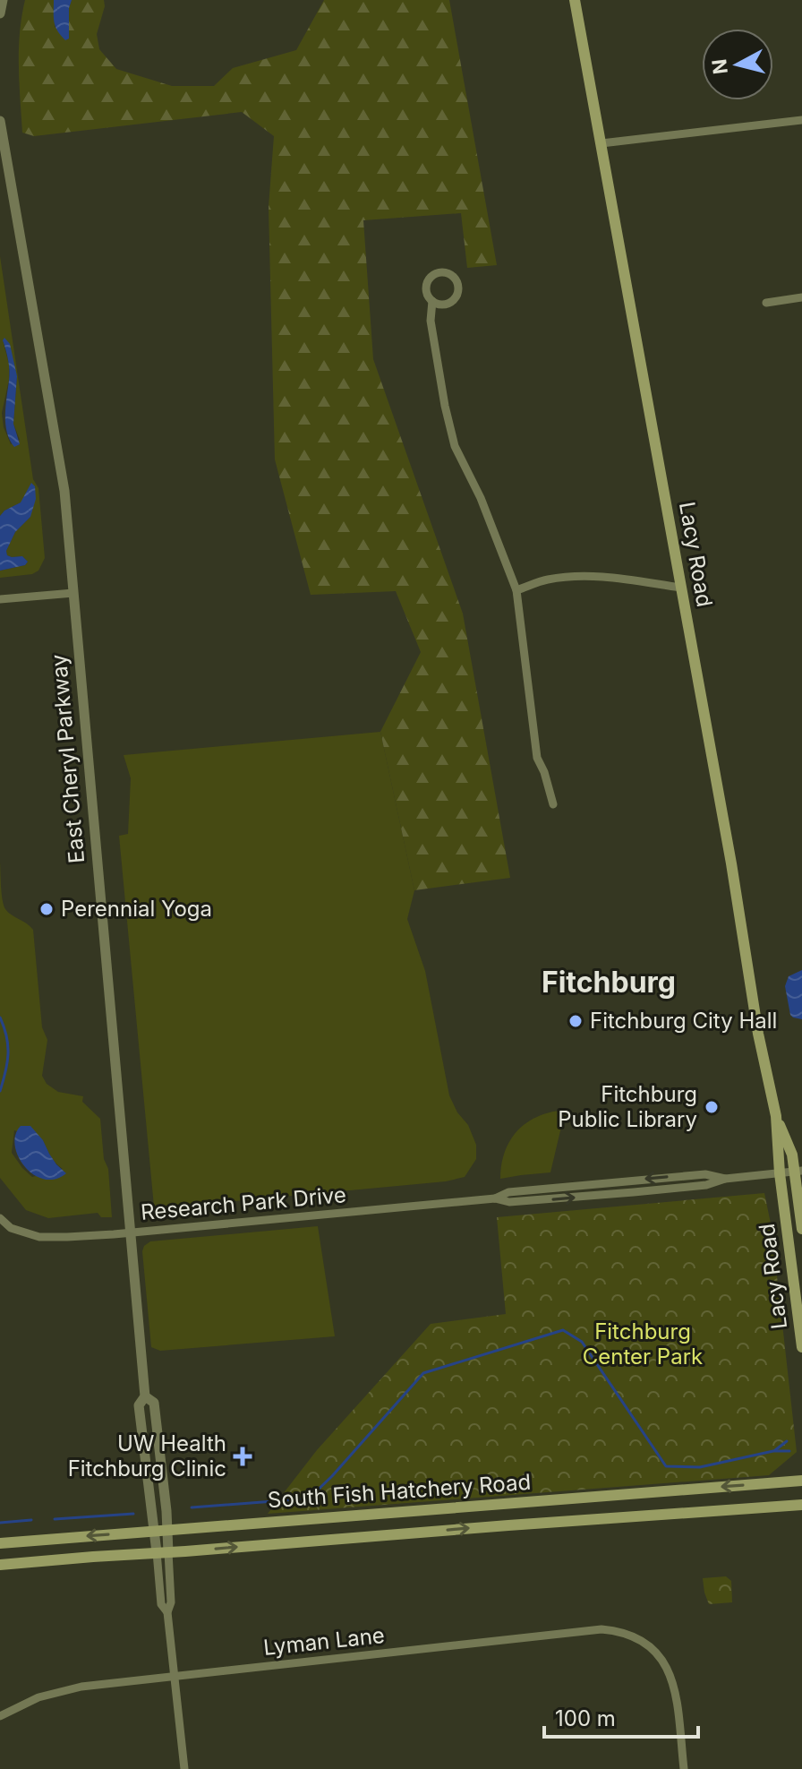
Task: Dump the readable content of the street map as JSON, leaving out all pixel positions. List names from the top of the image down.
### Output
{
  "streets": {
    "main road": ["Lacy Road", "South Fish Hatchery Road"],
    "street": ["East Cheryl Parkway", "Research Park Drive", "Lyman Lane"]
  },
  "crossings": [
    ["Lacy Road", "Research Park Drive"],
    ["East Cheryl Parkway", "Research Park Drive"],
    ["East Cheryl Parkway", "South Fish Hatchery Road"]
  ],
  "districts": ["Fitchburg"],
  "parks": ["Fitchburg Center Park"],
  "places": {
    "other": ["Perennial Yoga", "Fitchburg City Hall", "Fitchburg Public Library"],
    "health": ["UW Health Fitchburg Clinic"]
  },
  "scale_bar": "100 m",
  "north": "left"
}
